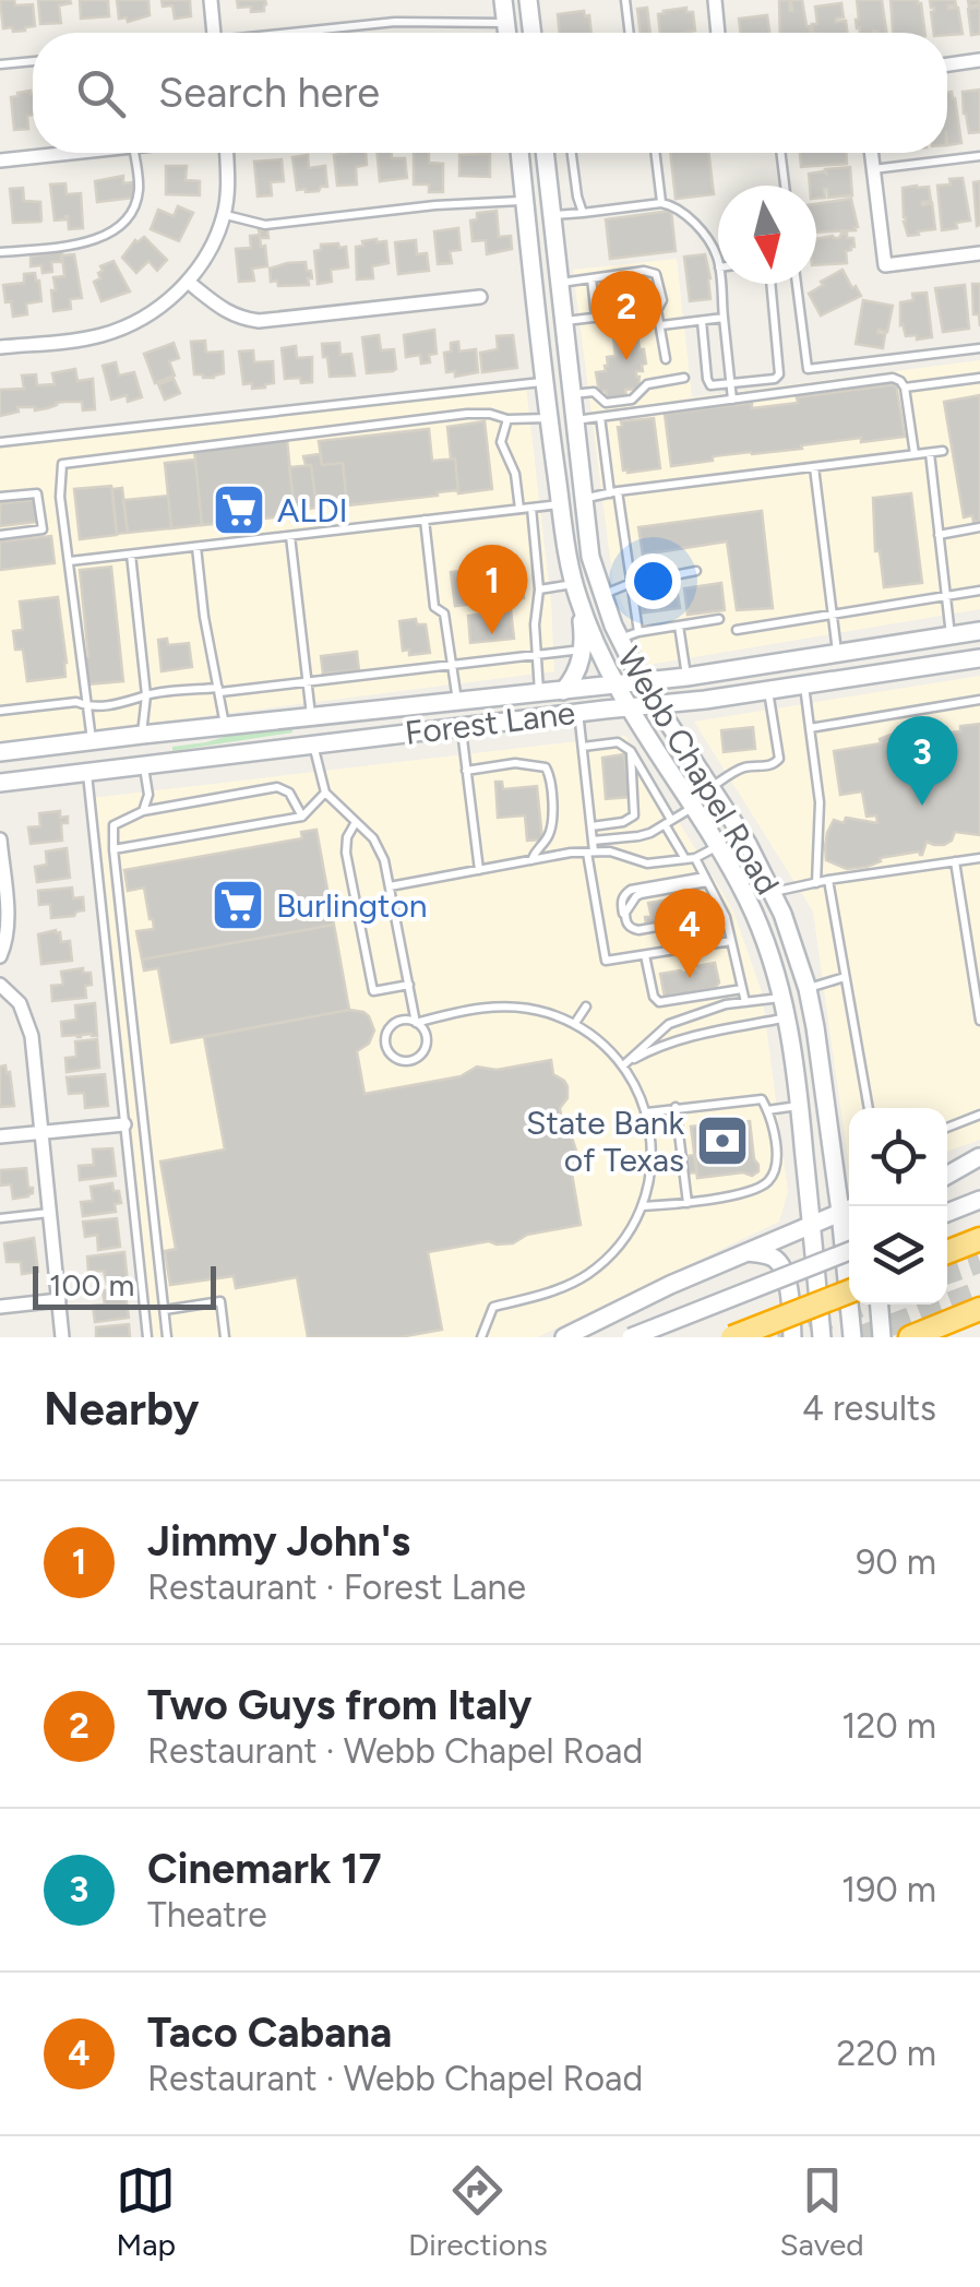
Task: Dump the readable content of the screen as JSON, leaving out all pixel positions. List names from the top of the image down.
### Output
{
  "streets": {
    "main road": ["Forest Lane", "Webb Chapel Road"]
  },
  "crossings": [
    ["Forest Lane", "Webb Chapel Road"]
  ],
  "places": {
    "supermarket": ["ALDI", "Burlington"],
    "bank": ["State Bank of Texas"]
  },
  "scale_bar": "100 m",
  "north": "bottom",
  "page": {
    "search": "Search here",
    "pins": [
      "2",
      "1",
      "3",
      "4"
    ],
    "scale": "100 m",
    "heading": ["Nearby", "4 results"],
    "list": [
      {
        "mark": "1",
        "name": "Jimmy John's",
        "note": "Restaurant · Forest Lane",
        "value": "90 m"
      },
      {
        "mark": "2",
        "name": "Two Guys from Italy",
        "note": "Restaurant · Webb Chapel Road",
        "value": "120 m"
      },
      {
        "mark": "3",
        "name": "Cinemark 17",
        "note": "Theatre",
        "value": "190 m"
      },
      {
        "mark": "4",
        "name": "Taco Cabana",
        "note": "Restaurant · Webb Chapel Road",
        "value": "220 m"
      }
    ],
    "nav": ["Map", "Directions", "Saved"]
  }
}
